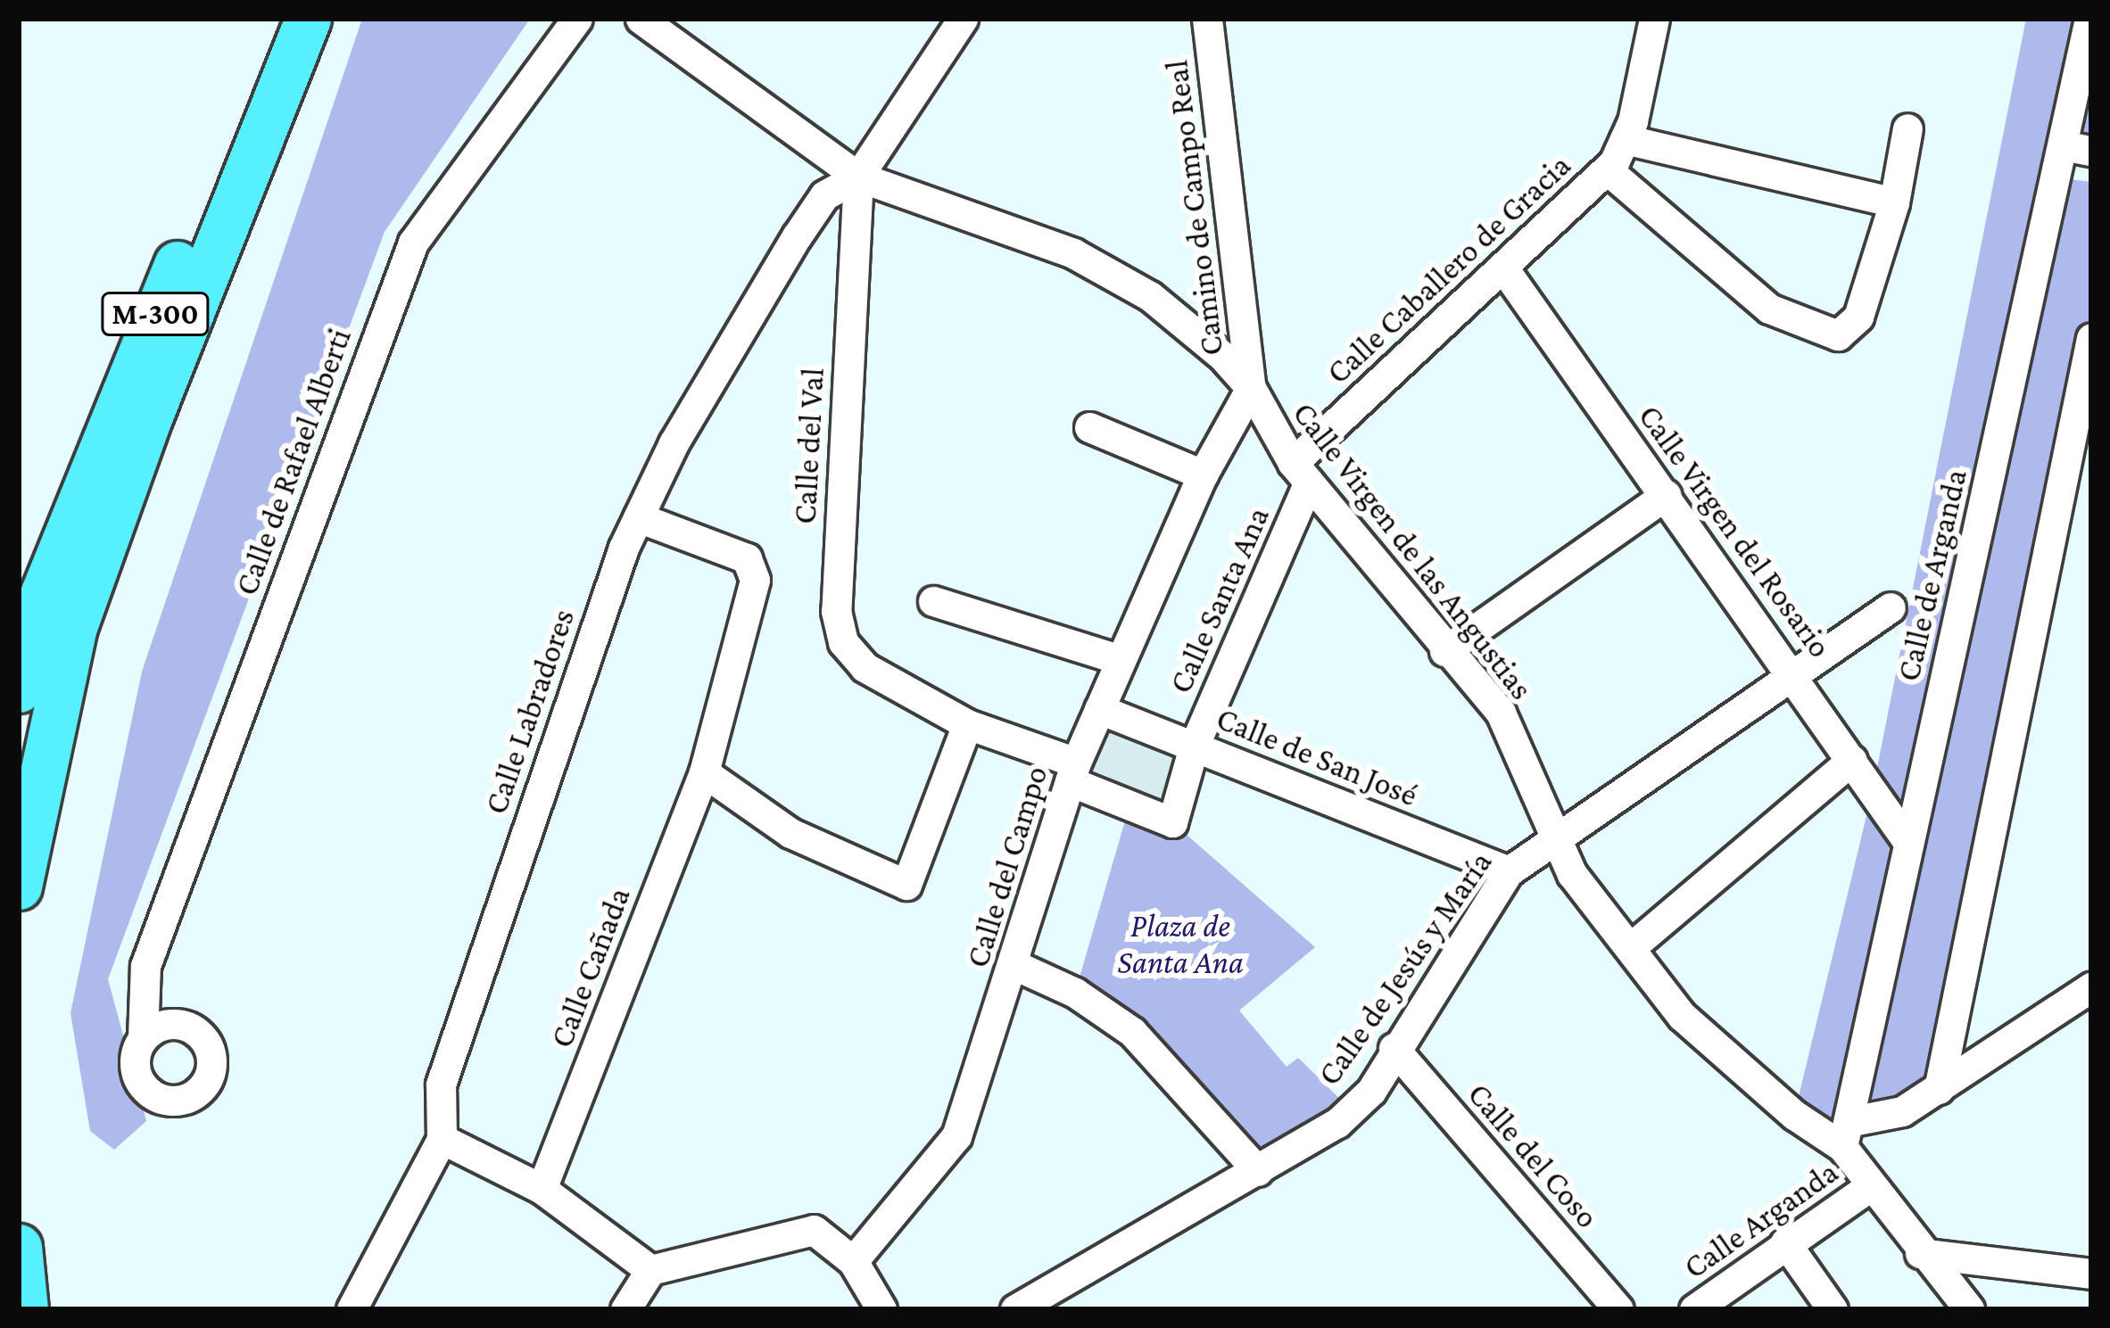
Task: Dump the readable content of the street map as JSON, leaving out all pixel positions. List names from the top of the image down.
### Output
{
  "streets": {
    "main road": ["M-300"],
    "street": [
      "Camino de Campo Real",
      "Calle Caballero de Gracia",
      "Calle del Val",
      "Calle de Rafael Alberti",
      "Calle Virgen del Rosario",
      "Calle Virgen de las Angustias",
      "Calle de Arganda",
      "Calle Santa Ana",
      "Calle Labradores",
      "Calle de San José",
      "Calle del Campo",
      "Calle Cañada",
      "Calle de Jesús y María",
      "Calle del Coso",
      "Calle Arganda"
    ]
  },
  "crossings": [
    ["Camino de Campo Real", "Calle Virgen de las Angustias"],
    ["Camino de Campo Real", "Calle del Campo"],
    ["Calle Caballero de Gracia", "Calle Virgen del Rosario"],
    ["Calle Caballero de Gracia", "Calle Virgen de las Angustias"],
    ["Calle Caballero de Gracia", "Calle Santa Ana"],
    ["Calle del Val", "Calle Virgen de las Angustias"],
    ["Calle del Val", "Calle Labradores"],
    ["Calle del Val", "Calle del Campo"],
    ["Calle Virgen del Rosario", "Calle de Arganda"],
    ["Calle Virgen del Rosario", "Calle de Jesús y María"],
    ["Calle Virgen de las Angustias", "Calle de Arganda"],
    ["Calle Virgen de las Angustias", "Calle Santa Ana"],
    ["Calle Virgen de las Angustias", "Calle Labradores"],
    ["Calle Virgen de las Angustias", "Calle del Campo"],
    ["Calle Virgen de las Angustias", "Calle de Jesús y María"],
    ["Calle Virgen de las Angustias", "Calle Arganda"],
    ["Calle Santa Ana", "Calle de San José"],
    ["Calle Labradores", "Calle Cañada"],
    ["Calle de San José", "Calle del Campo"],
    ["Calle de San José", "Calle de Jesús y María"],
    ["Calle de Jesús y María", "Calle del Coso"]
  ],
  "parks": ["Plaza de Santa Ana"]
}
